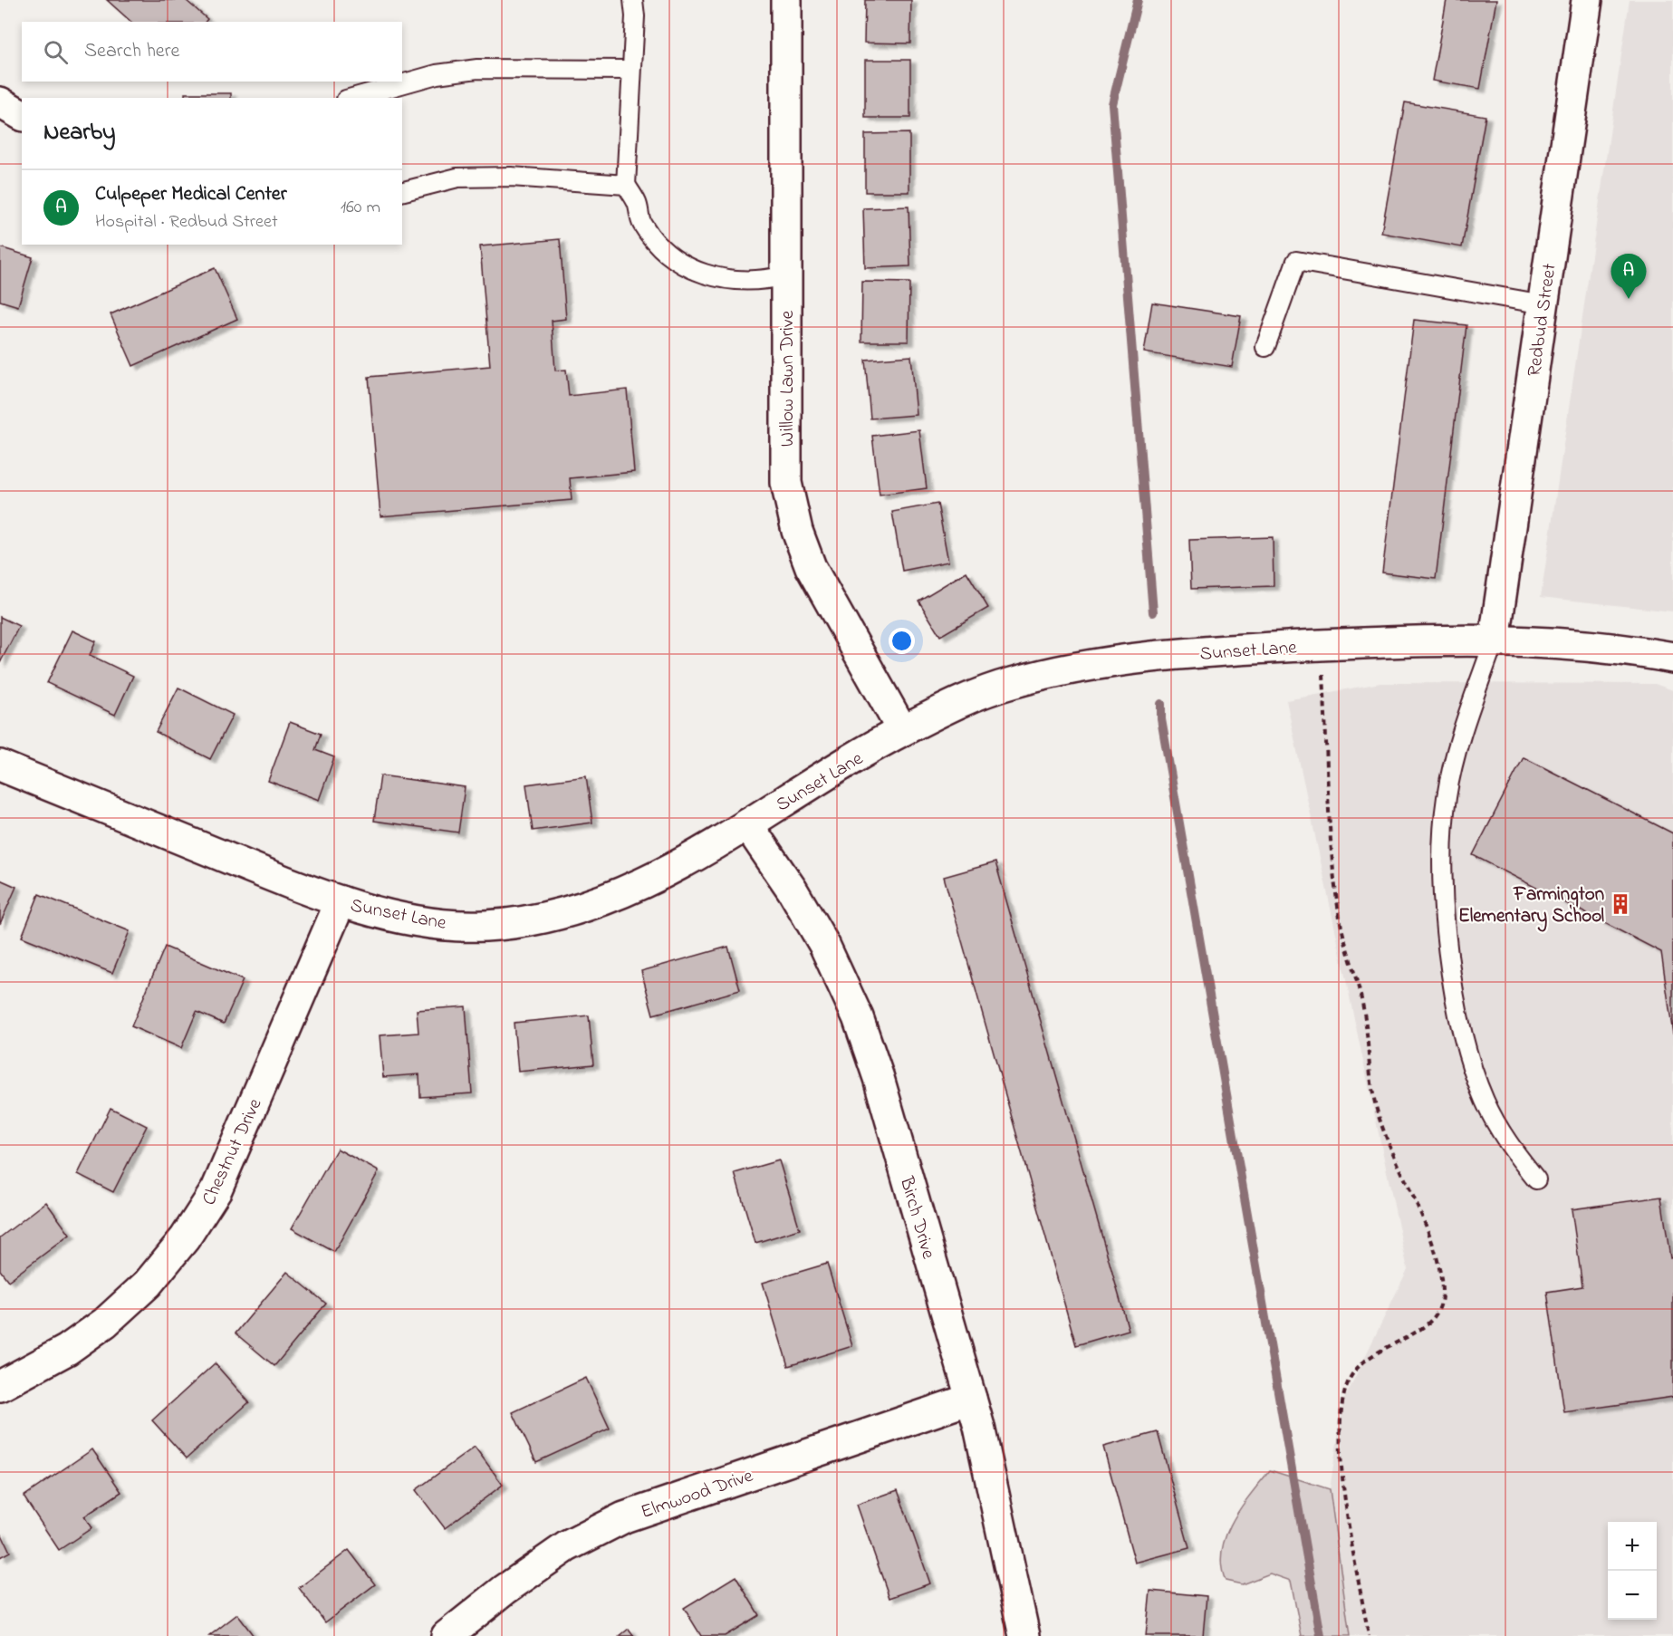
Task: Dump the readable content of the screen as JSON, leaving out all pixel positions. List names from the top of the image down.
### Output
{
  "streets": {
    "street": [
      "Redbud Street",
      "Willow Lawn Drive",
      "Sunset Lane",
      "Chestnut Drive",
      "Birch Drive",
      "Elmwood Drive"
    ]
  },
  "crossings": [
    ["Redbud Street", "Sunset Lane"],
    ["Willow Lawn Drive", "Sunset Lane"],
    ["Sunset Lane", "Chestnut Drive"],
    ["Sunset Lane", "Birch Drive"],
    ["Birch Drive", "Elmwood Drive"]
  ],
  "places": {
    "building": ["Farmington Elementary School"]
  },
  "page": {
    "search": "Search here",
    "heading": "Nearby",
    "list": [
      {
        "mark": "A",
        "name": "Culpeper Medical Center",
        "note": "Hospital · Redbud Street",
        "value": "160 m"
      }
    ],
    "pins": "A",
    "map_buttons": ["+", "−"]
  }
}
